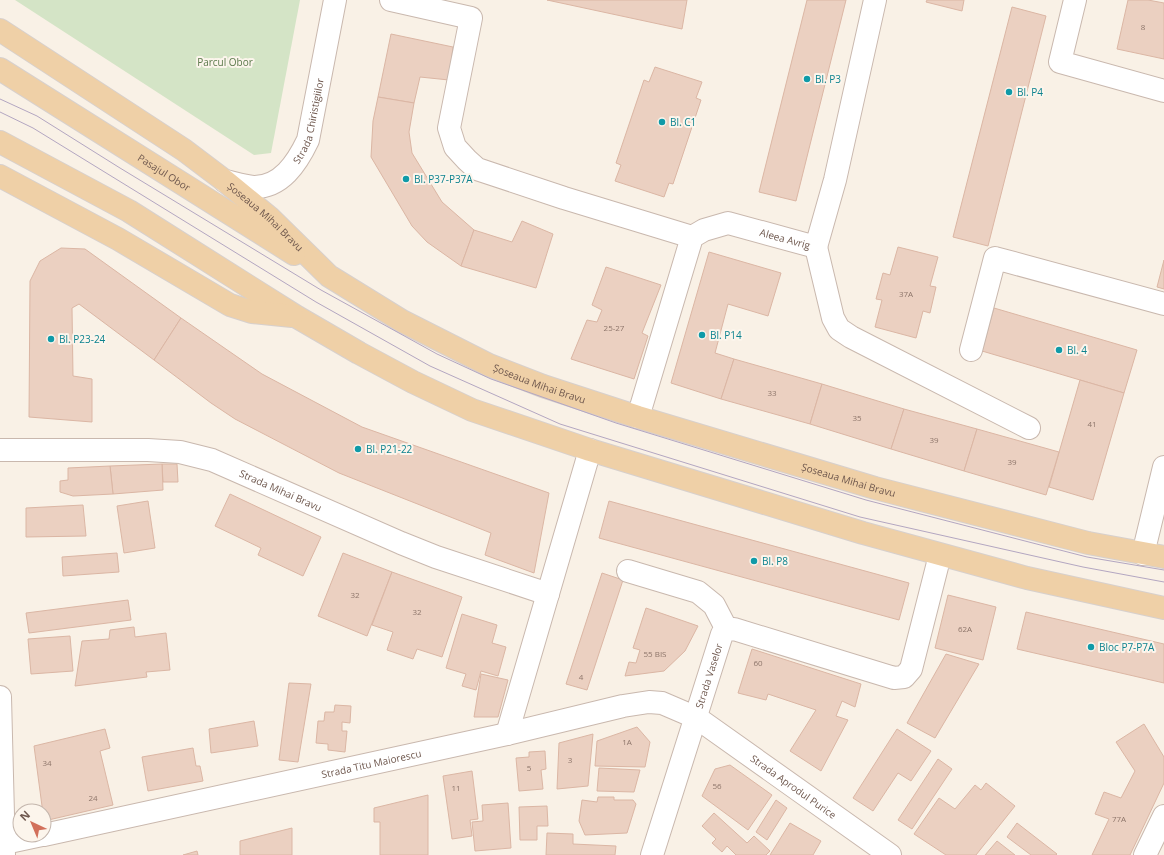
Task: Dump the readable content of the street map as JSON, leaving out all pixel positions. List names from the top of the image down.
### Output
{
  "streets": {
    "main road": ["Pasajul Obor", "Șoseaua Mihai Bravu"],
    "street": [
      "Strada Chiristigiilor",
      "Aleea Avrig",
      "Strada Mihai Bravu",
      "Strada Vaselor",
      "Strada Titu Maiorescu",
      "Strada Aprodul Purice"
    ]
  },
  "crossings": [
    ["Strada Chiristigiilor", "Șoseaua Mihai Bravu"],
    ["Pasajul Obor", "Șoseaua Mihai Bravu"],
    ["Strada Vaselor", "Strada Titu Maiorescu"],
    ["Strada Vaselor", "Strada Aprodul Purice"],
    ["Strada Titu Maiorescu", "Strada Aprodul Purice"]
  ],
  "parks": ["Parcul Obor"],
  "places": [
    "Bl. P3",
    "Bl. P4",
    "Bl. C1",
    "Bl. P37-P37A",
    "Bl. P14",
    "Bl. P23-24",
    "Bl. 4",
    "Bl. P21-22",
    "Bl. P8",
    "Bloc P7-P7A"
  ],
  "house_numbers": [
    "8",
    "37A",
    "25-27",
    "33",
    "35",
    "41",
    "39",
    "39",
    "32",
    "32",
    "62A",
    "55 BIS",
    "60",
    "4",
    "1A",
    "3",
    "34",
    "5",
    "56",
    "11",
    "24",
    "77A"
  ],
  "north": "top left"
}
